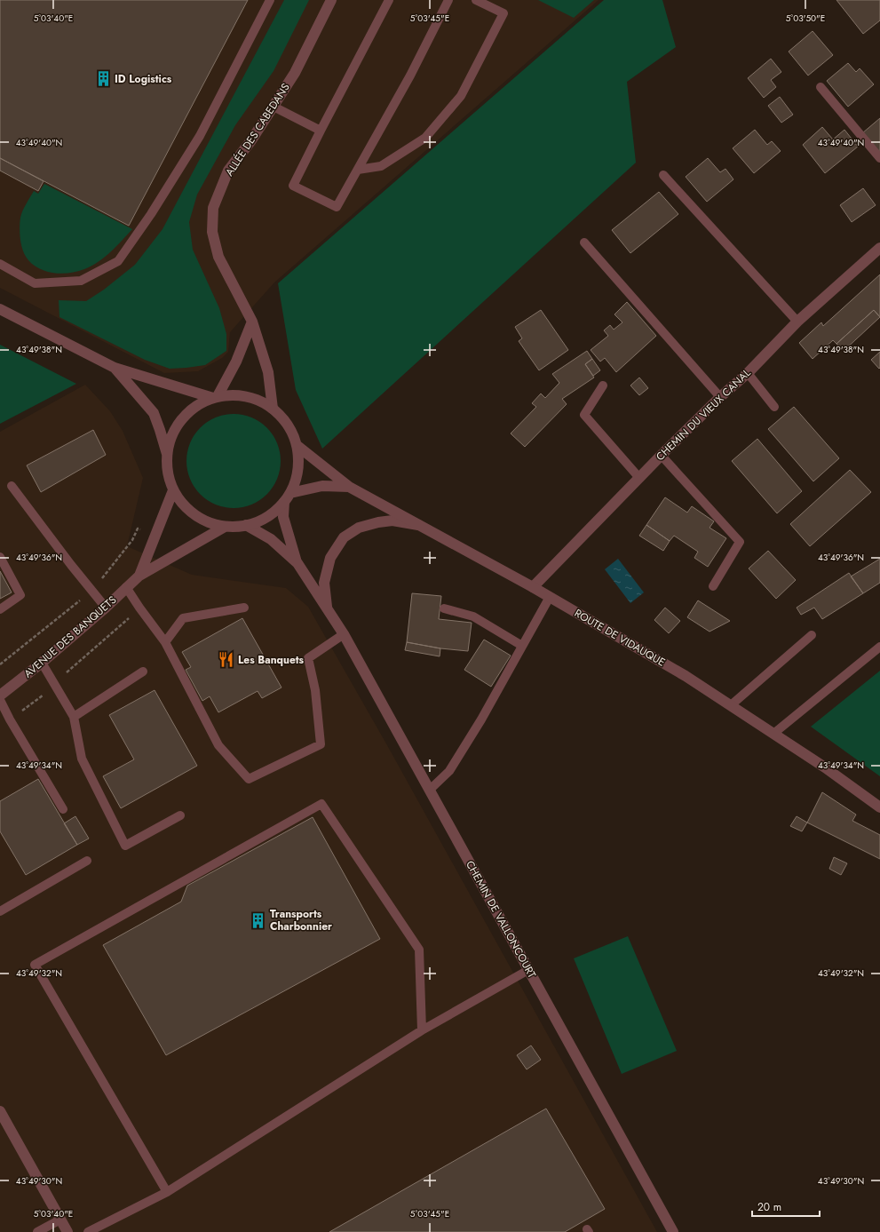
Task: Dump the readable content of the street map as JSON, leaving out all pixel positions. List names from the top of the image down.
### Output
{
  "streets": {
    "street": [
      "ALLÉE DES CABEDANS",
      "CHEMIN DU VIEUX CANAL",
      "AVENUE DES BANQUETS",
      "ROUTE DE VIDAUQUE",
      "CHEMIN DE VALLONCOURT"
    ]
  },
  "crossings": [
    ["CHEMIN DU VIEUX CANAL", "ROUTE DE VIDAUQUE"],
    ["ROUTE DE VIDAUQUE", "CHEMIN DE VALLONCOURT"]
  ],
  "places": {
    "building": ["ID Logistics", "Transports Charbonnier"],
    "restaurant": ["Les Banquets"]
  },
  "scale_bar": "20 m",
  "coordinates": [
    "5°03'40\"E",
    "5°03'45\"E",
    "5°03'50\"E",
    "43°49'40\"N",
    "43°49'38\"N",
    "43°49'36\"N",
    "43°49'34\"N",
    "43°49'32\"N",
    "43°49'30\"N"
  ]
}
